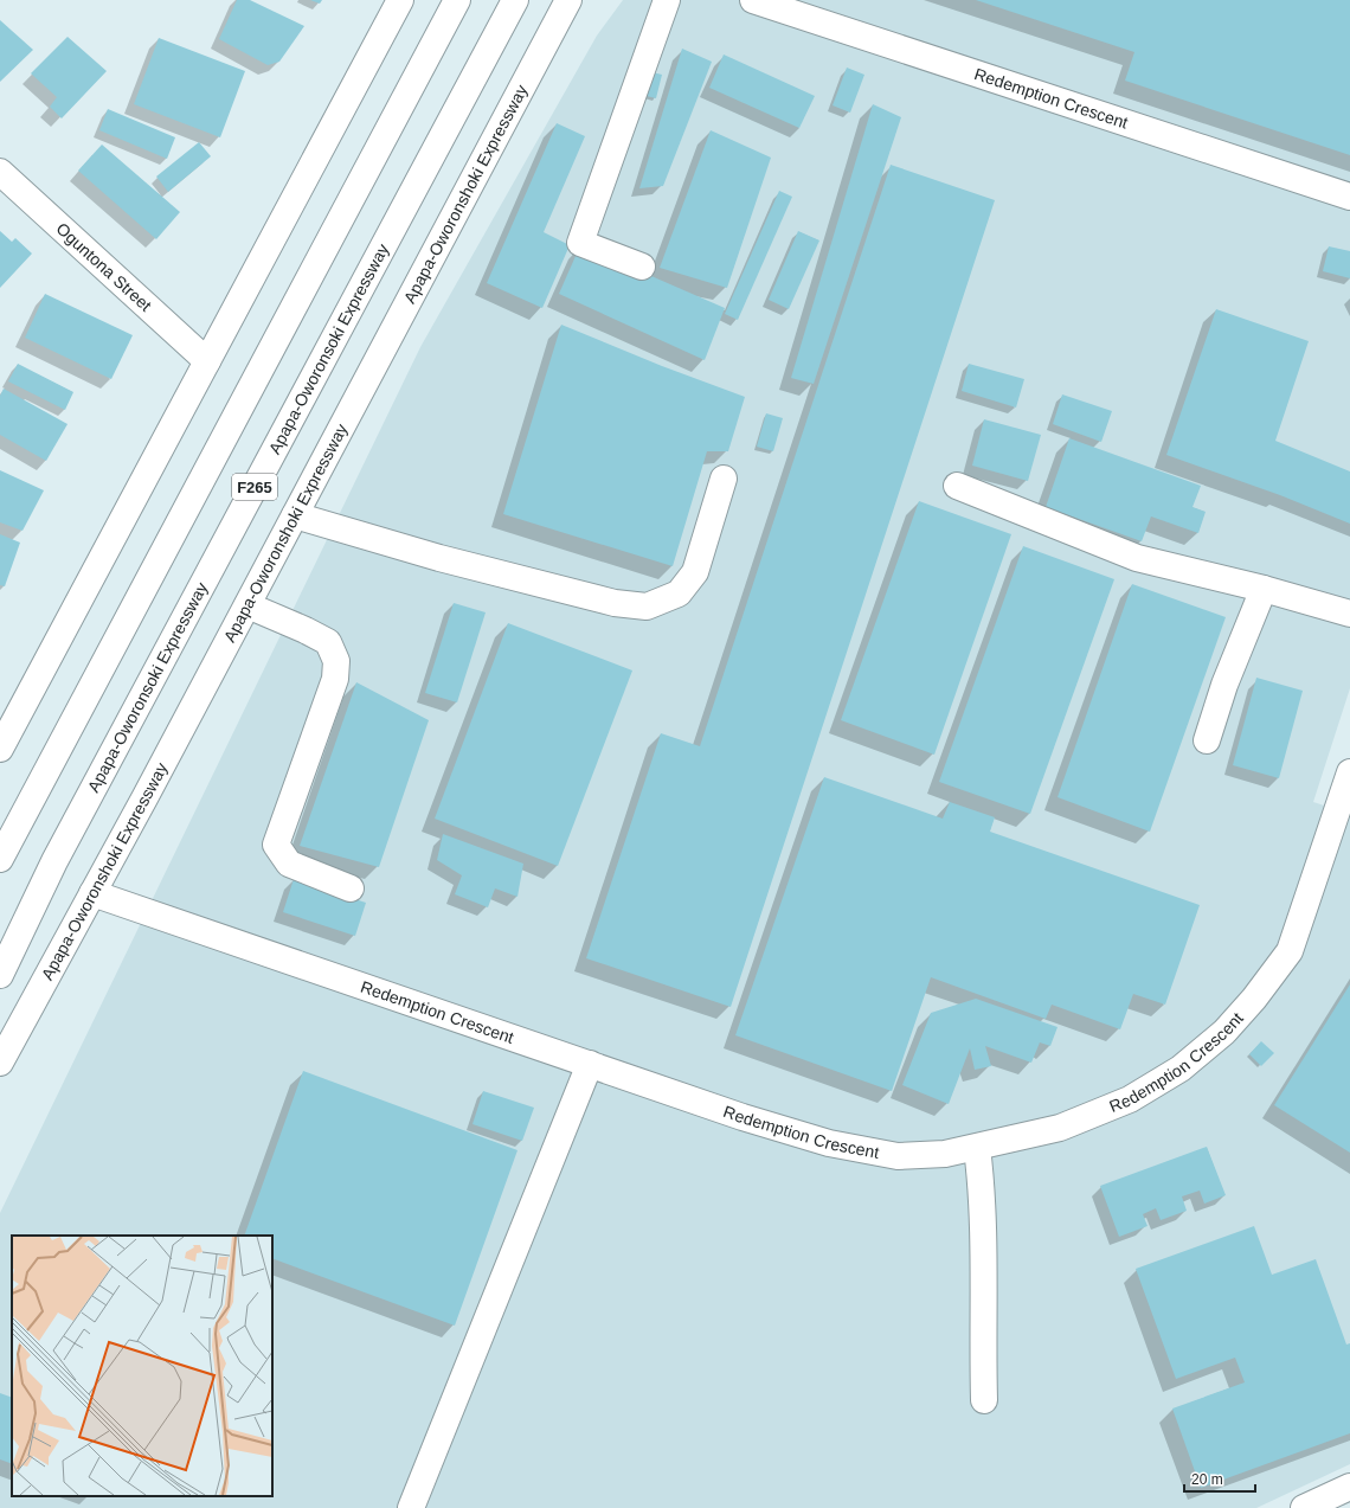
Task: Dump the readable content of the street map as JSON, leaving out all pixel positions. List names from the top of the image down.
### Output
{
  "streets": {
    "main road": [
      "Redemption Crescent",
      "Apapa-Oworonshoki Expressway",
      "Oguntona Street",
      "Apapa-Oworonsoki Expressway",
      "F265"
    ]
  },
  "crossings": [
    ["Redemption Crescent", "Apapa-Oworonshoki Expressway"]
  ],
  "scale_bar": "20 m"
}
